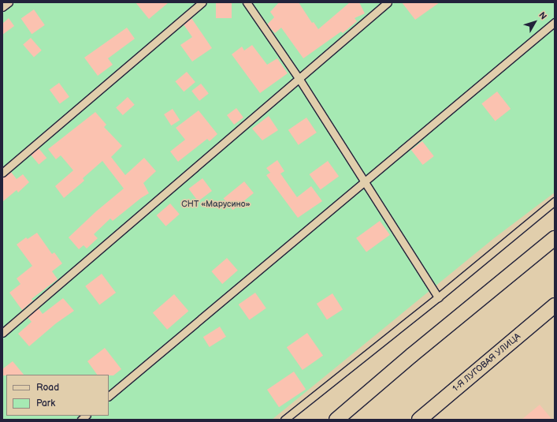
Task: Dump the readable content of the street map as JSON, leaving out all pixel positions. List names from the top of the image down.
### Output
{
  "streets": {
    "street": ["1-Я ЛУГОВАЯ УЛИЦА"]
  },
  "parks": ["СНТ «Марусино»"],
  "legend": ["Road", "Park"],
  "north": "top right"
}
